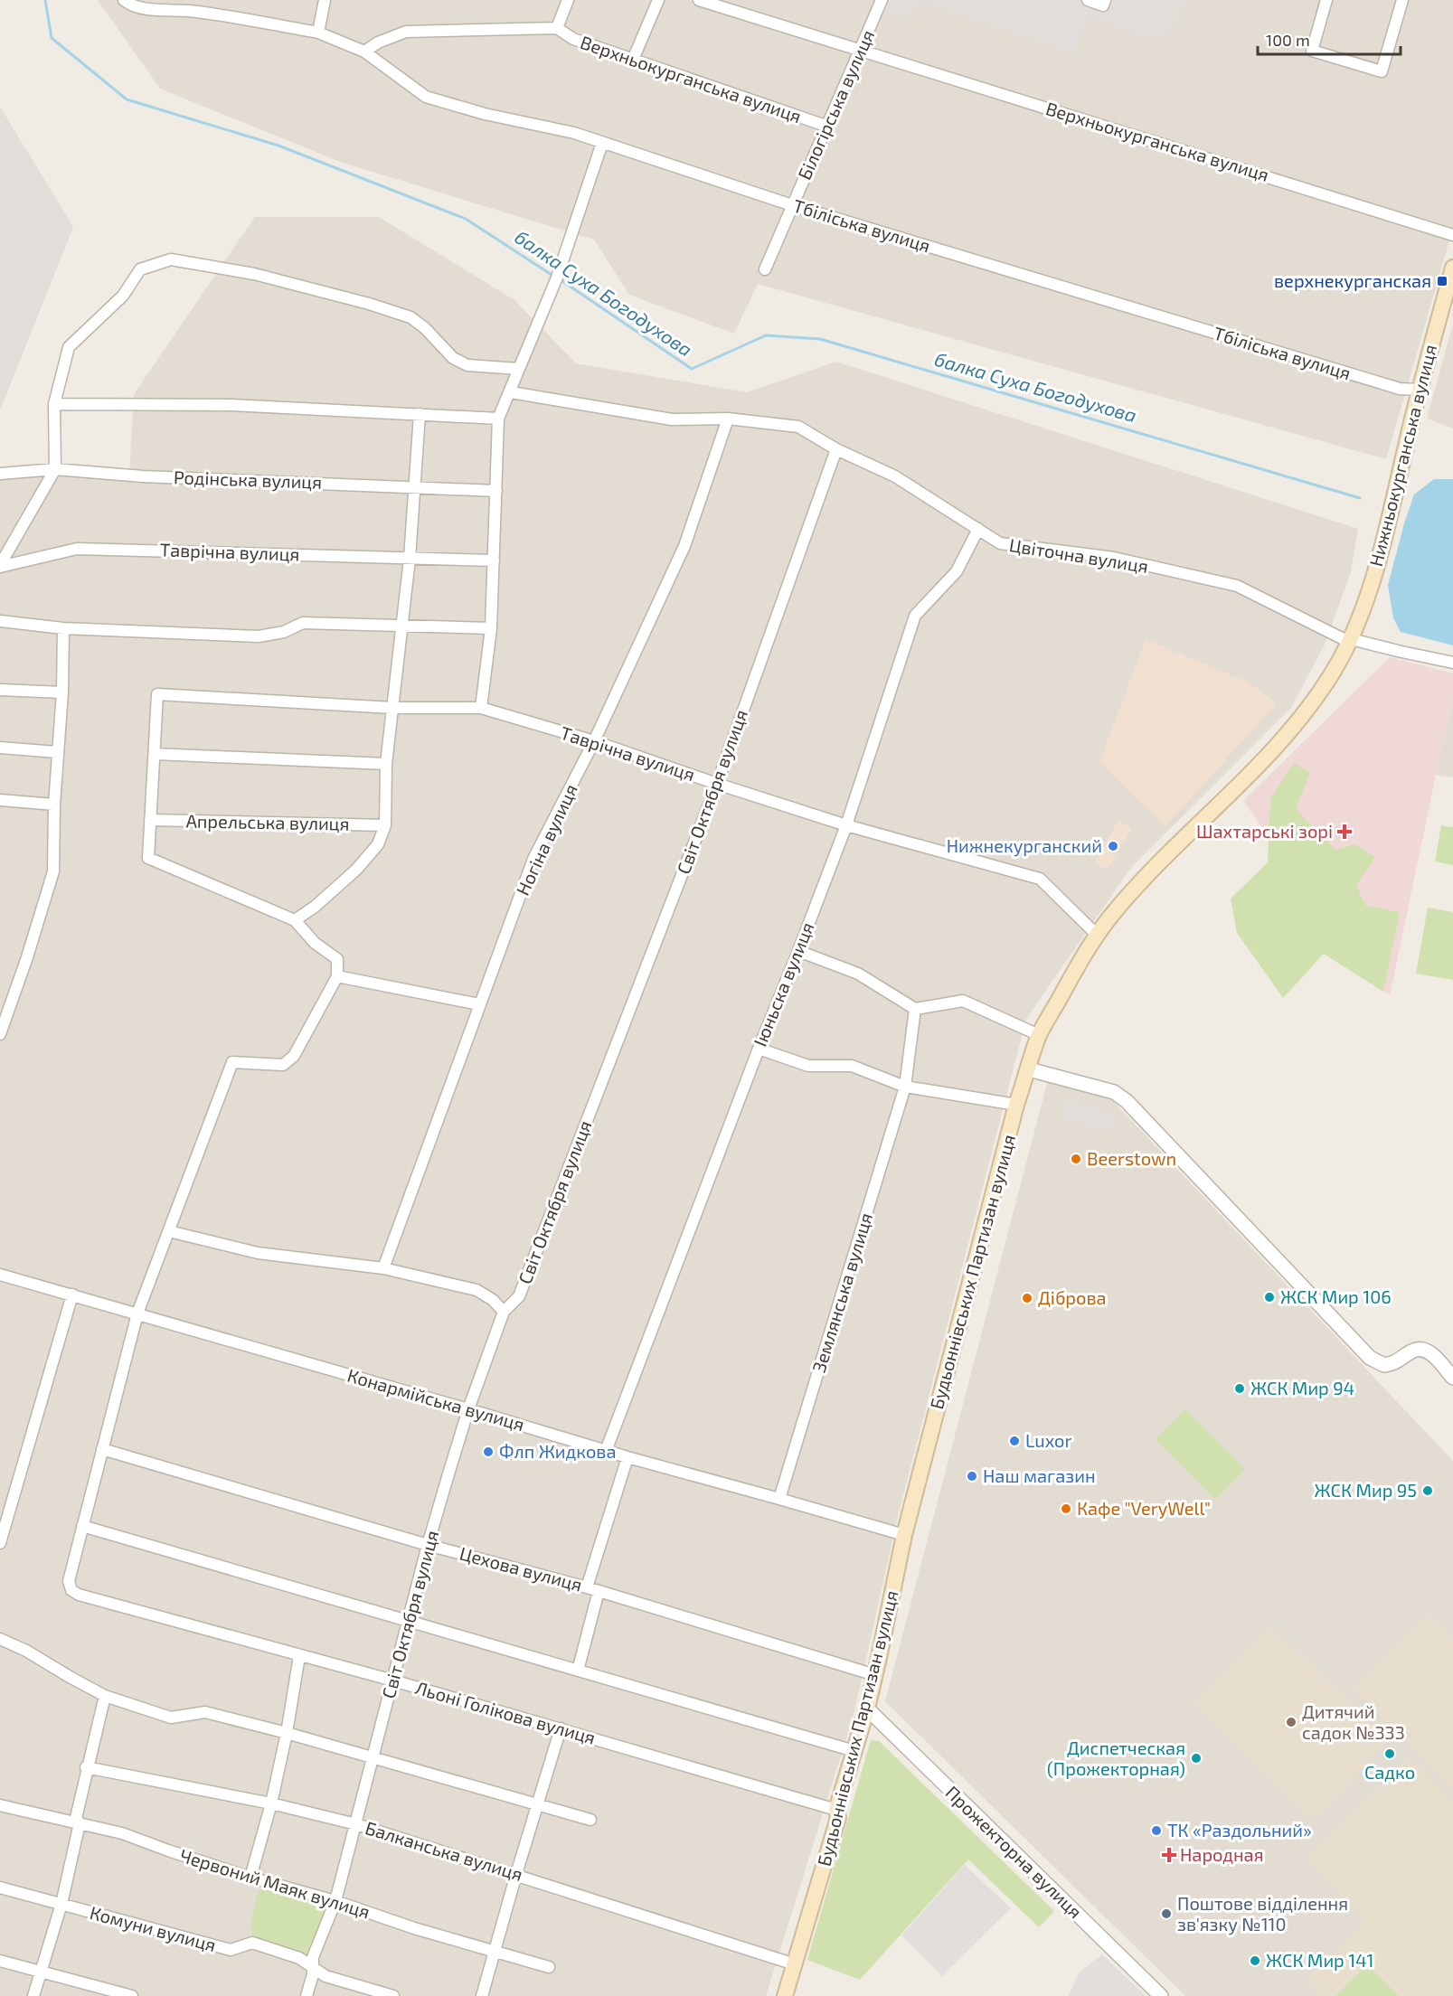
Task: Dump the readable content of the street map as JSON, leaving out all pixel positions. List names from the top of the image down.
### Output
{
  "streets": {
    "main road": ["Нижньокурганська вулиця", "Будьоннівських Партизан вулиця"],
    "street": [
      "Верхньокурганська вулиця",
      "Білогірська вулиця",
      "Тбіліська вулиця",
      "Родінська вулиця",
      "Таврічна вулиця",
      "Цвiточна вулиця",
      "Світ Октября вулиця",
      "Апрельська вулиця",
      "Ногіна вулиця",
      "Iюньска вулиця",
      "Землянська вулиця",
      "Конармійська вулиця",
      "Цехова вулиця",
      "Льоні Голікова вулиця",
      "Балканська вулиця",
      "Прожекторна вулиця",
      "Червоний Маяк вулиця",
      "Комуни вулиця"
    ]
  },
  "crossings": [
    ["Верхньокурганська вулиця", "Білогірська вулиця"],
    ["Білогірська вулиця", "Тбіліська вулиця"],
    ["Тбіліська вулиця", "Нижньокурганська вулиця"],
    ["Нижньокурганська вулиця", "Цвiточна вулиця"],
    ["Нижньокурганська вулиця", "Будьоннівських Партизан вулиця"],
    ["Таврічна вулиця", "Світ Октября вулиця"],
    ["Таврічна вулиця", "Ногіна вулиця"],
    ["Таврічна вулиця", "Iюньска вулиця"],
    ["Таврічна вулиця", "Будьоннівських Партизан вулиця"],
    ["Цвiточна вулиця", "Світ Октября вулиця"],
    ["Цвiточна вулиця", "Ногіна вулиця"],
    ["Цвiточна вулиця", "Iюньска вулиця"],
    ["Цвiточна вулиця", "Будьоннівських Партизан вулиця"],
    ["Світ Октября вулиця", "Конармійська вулиця"],
    ["Світ Октября вулиця", "Цехова вулиця"],
    ["Світ Октября вулиця", "Льоні Голікова вулиця"],
    ["Світ Октября вулиця", "Балканська вулиця"],
    ["Світ Октября вулиця", "Червоний Маяк вулиця"],
    ["Світ Октября вулиця", "Комуни вулиця"],
    ["Iюньска вулиця", "Конармійська вулиця"],
    ["Будьоннівських Партизан вулиця", "Конармійська вулиця"],
    ["Будьоннівських Партизан вулиця", "Цехова вулиця"],
    ["Будьоннівських Партизан вулиця", "Льоні Голікова вулиця"],
    ["Будьоннівських Партизан вулиця", "Балканська вулиця"],
    ["Будьоннівських Партизан вулиця", "Прожекторна вулиця"],
    ["Землянська вулиця", "Конармійська вулиця"]
  ],
  "water": ["балка Суха Богодухова"],
  "places": {
    "transit": ["верхнекурганская"],
    "health": ["Шахтарські зорі", "Народная"],
    "other": [
      "Нижнекурганский",
      "Beerstown",
      "ЖСК Мир 106",
      "Діброва",
      "ЖСК Мир 94",
      "Luxor",
      "Флп Жидкова",
      "Наш магазин",
      "ЖСК Мир 95",
      "Кафе \"VeryWell\"",
      "Дитячий садок №333",
      "Садко",
      "Диспетческая (Прожекторная)",
      "ТК «Раздольний»",
      "Поштове відділення зв'язку №110",
      "ЖСК Мир 141"
    ]
  },
  "scale_bar": "100 m"
}
